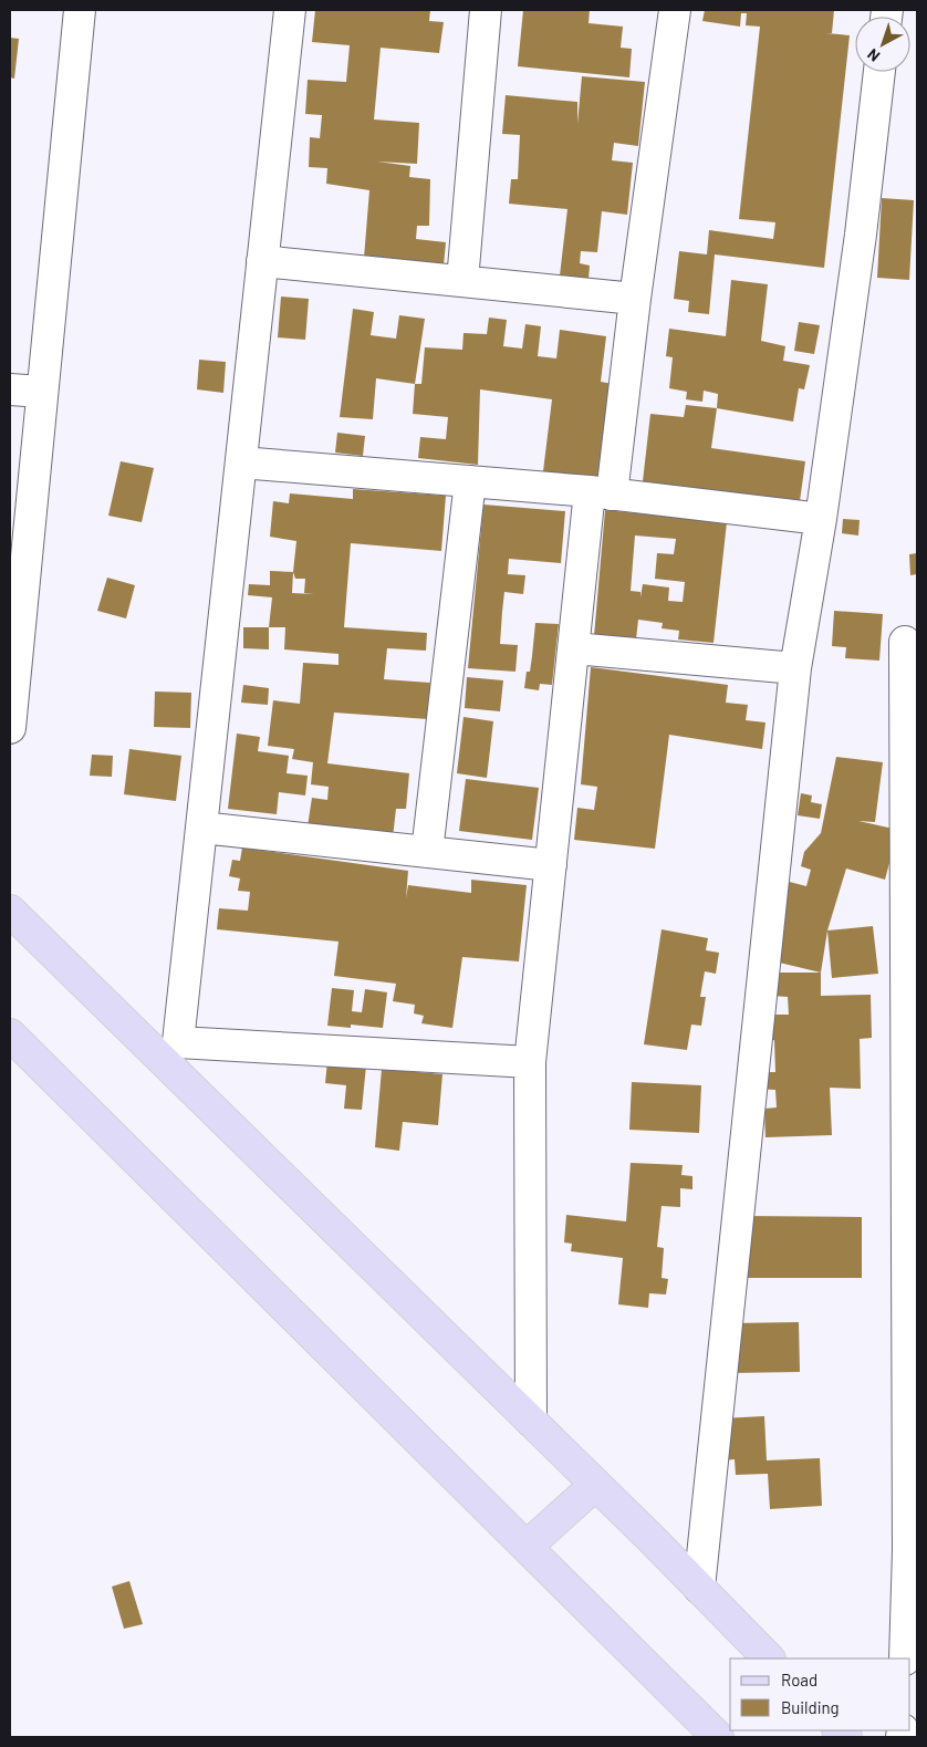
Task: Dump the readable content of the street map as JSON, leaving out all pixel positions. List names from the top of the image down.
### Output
{
  "legend": ["Road", "Building"],
  "north": "bottom left"
}
